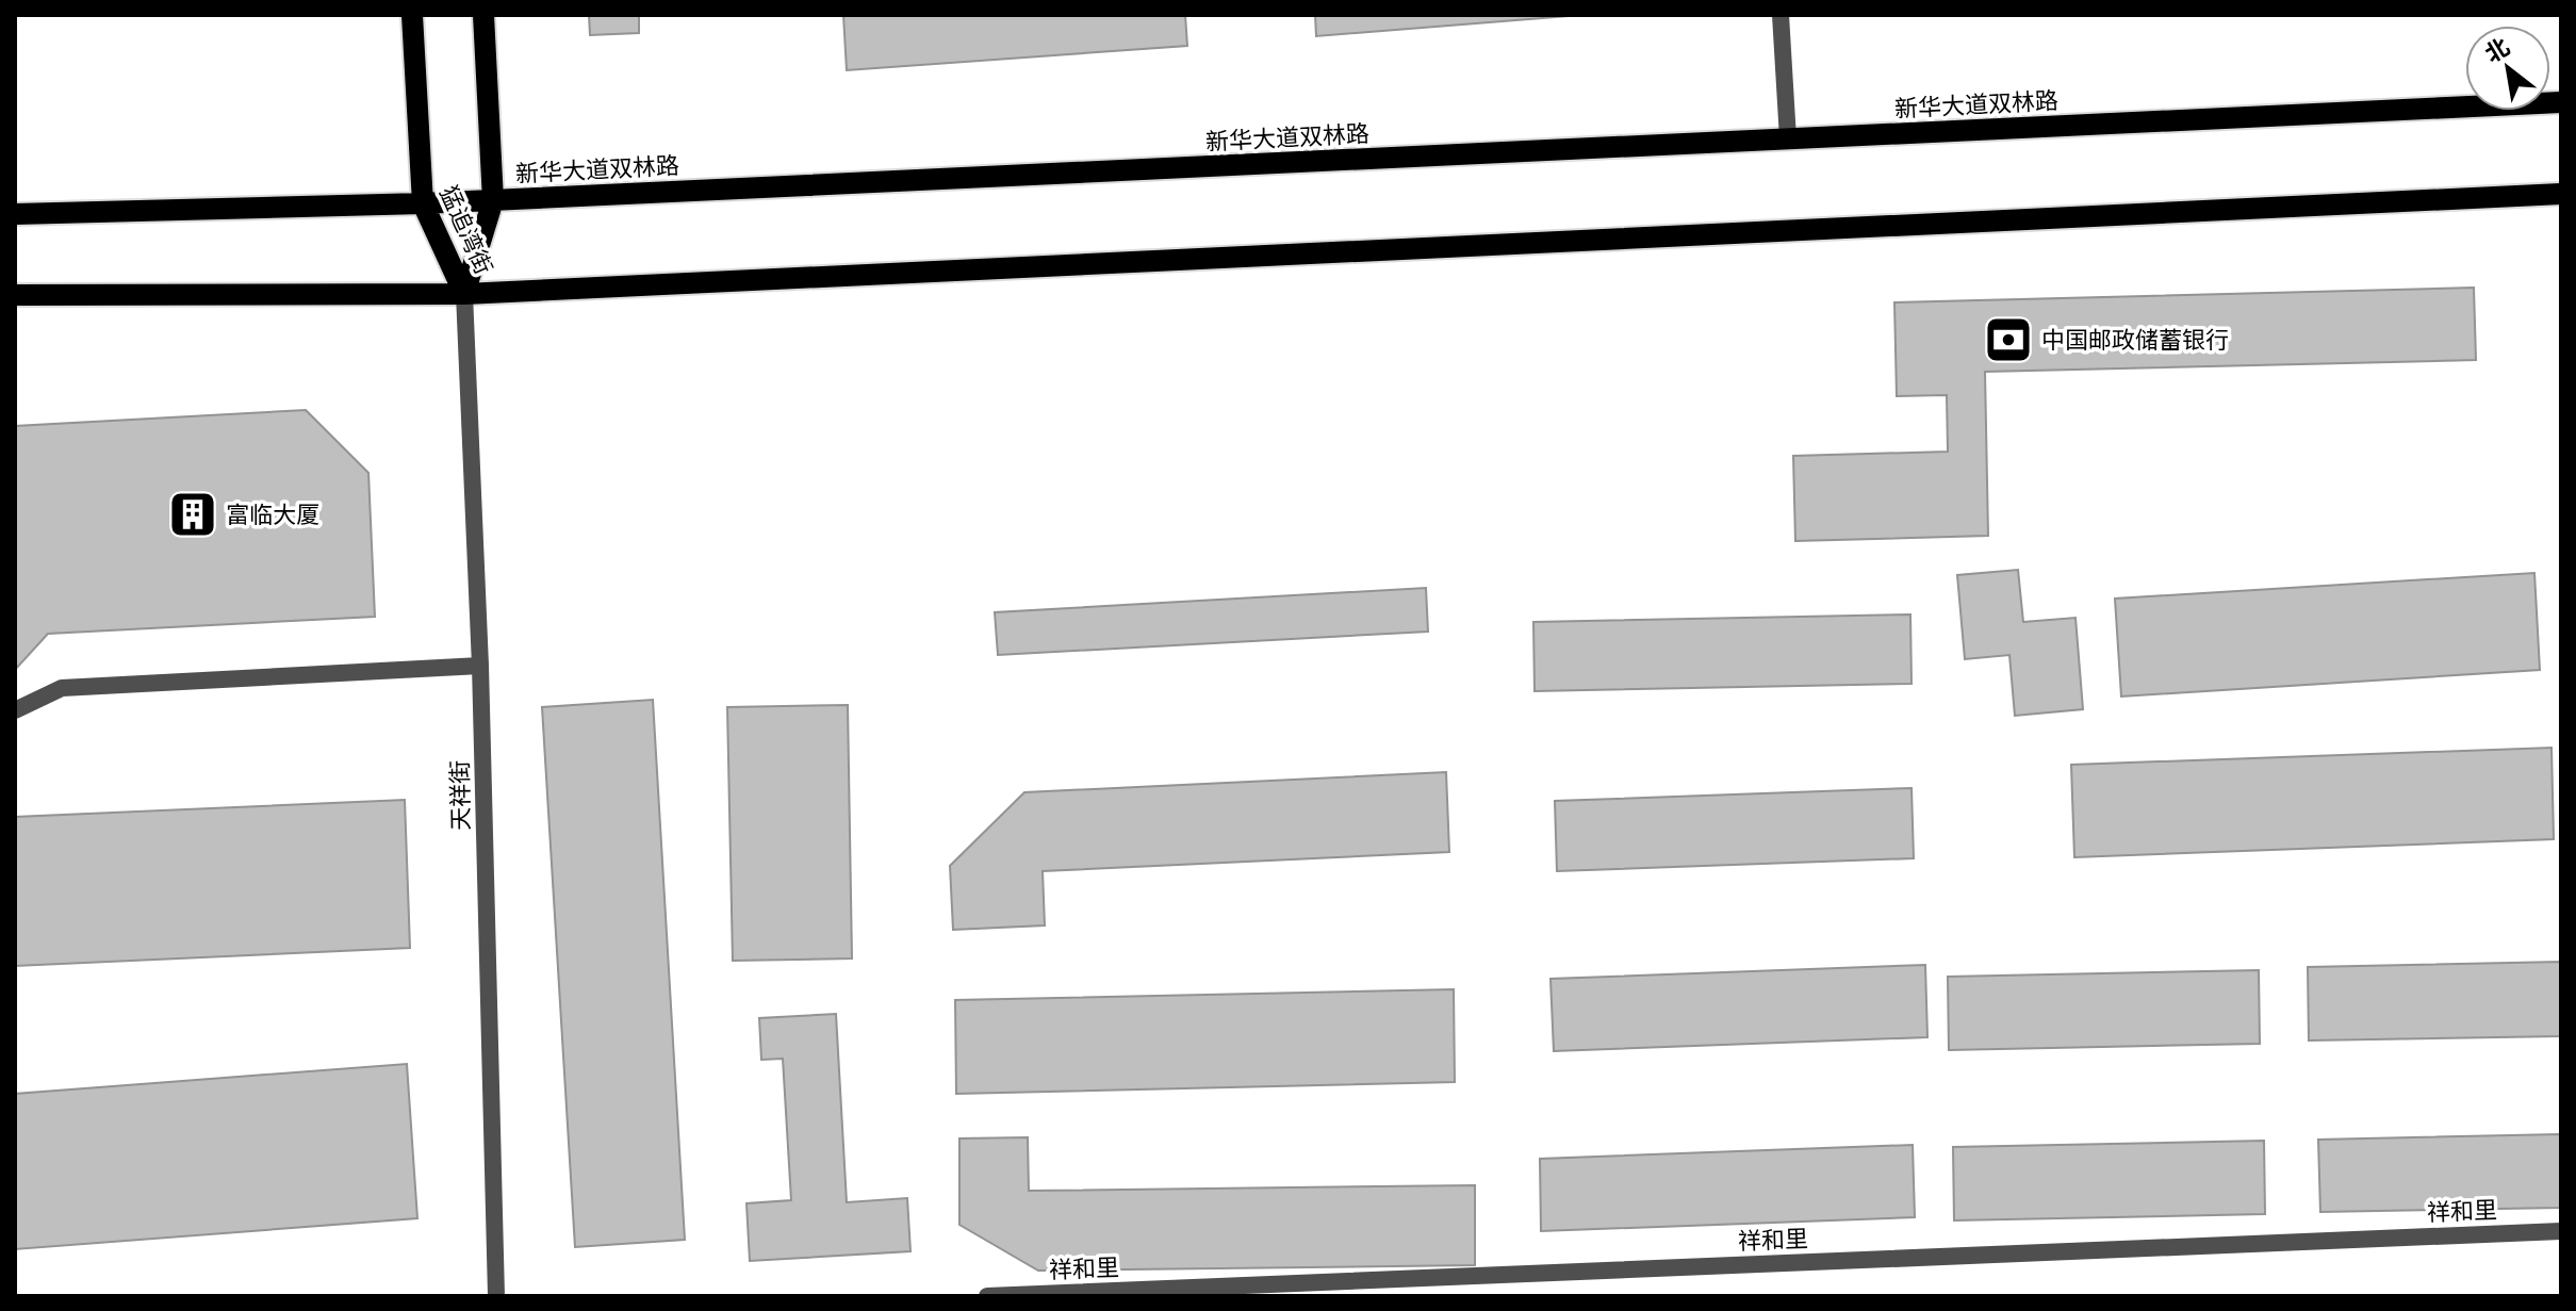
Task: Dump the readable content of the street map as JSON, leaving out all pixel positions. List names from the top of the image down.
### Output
{
  "streets": {
    "main road": ["新华大道双林路", "猛追湾街"],
    "street": ["天祥街", "祥和里"]
  },
  "crossings": [
    ["新华大道双林路", "猛追湾街"],
    ["猛追湾街", "天祥街"]
  ],
  "places": {
    "bank": ["中国邮政储蓄银行"],
    "building": ["富临大厦"]
  },
  "north": "top left"
}
